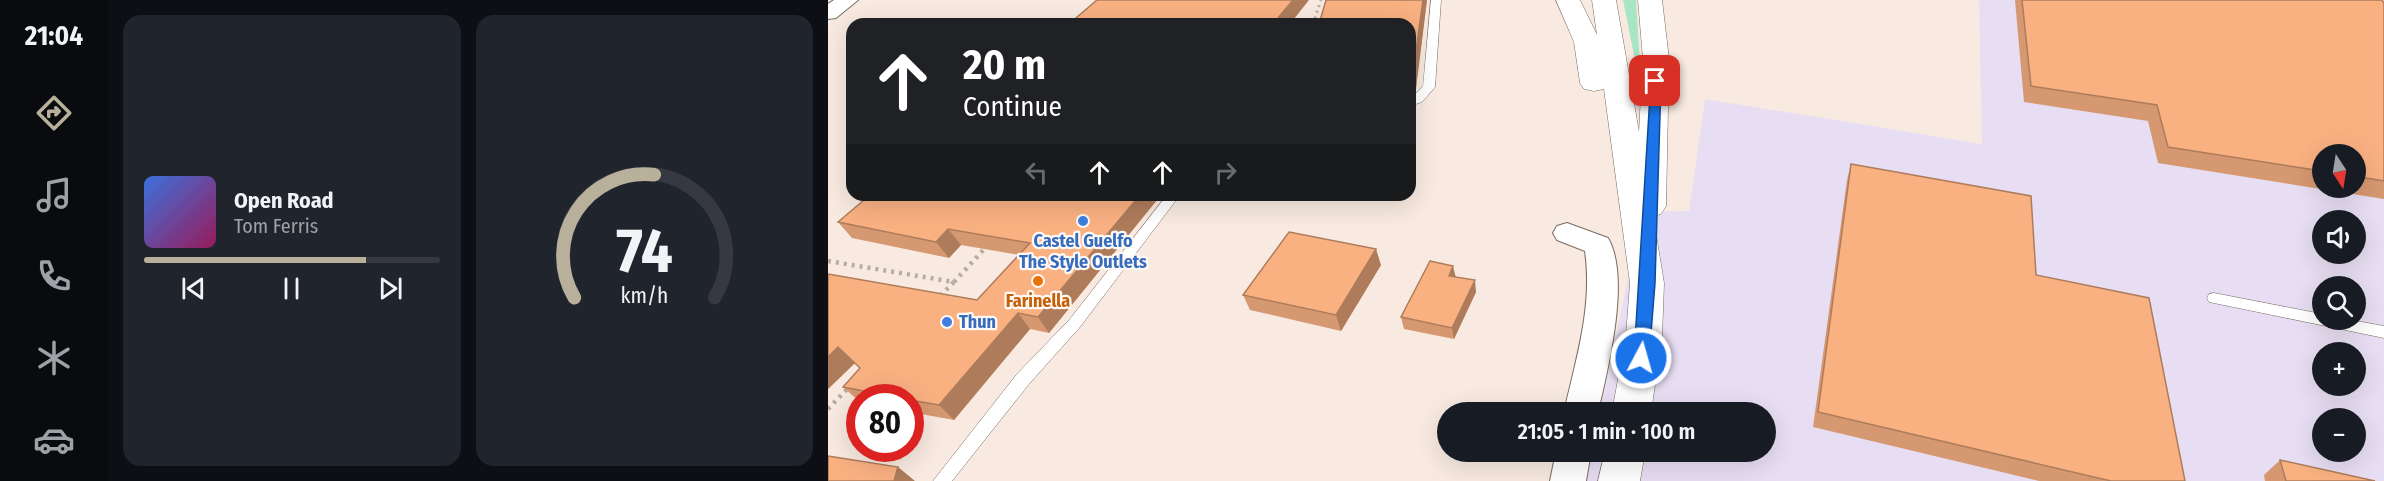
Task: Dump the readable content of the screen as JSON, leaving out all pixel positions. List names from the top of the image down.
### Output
{
  "places": ["Castel Guelfo The Style Outlets", "Farinella", "Thun"],
  "north": "bottom",
  "page": {
    "tabs": "21:04",
    "turn": ["20 m", "Continue"],
    "map_buttons": ["+", "−"],
    "song": ["Open Road", "Tom Ferris"],
    "limit": "80",
    "trip": "21:05 · 1 min · 100 m",
    "gauge": ["74", "km/h"]
  }
}
